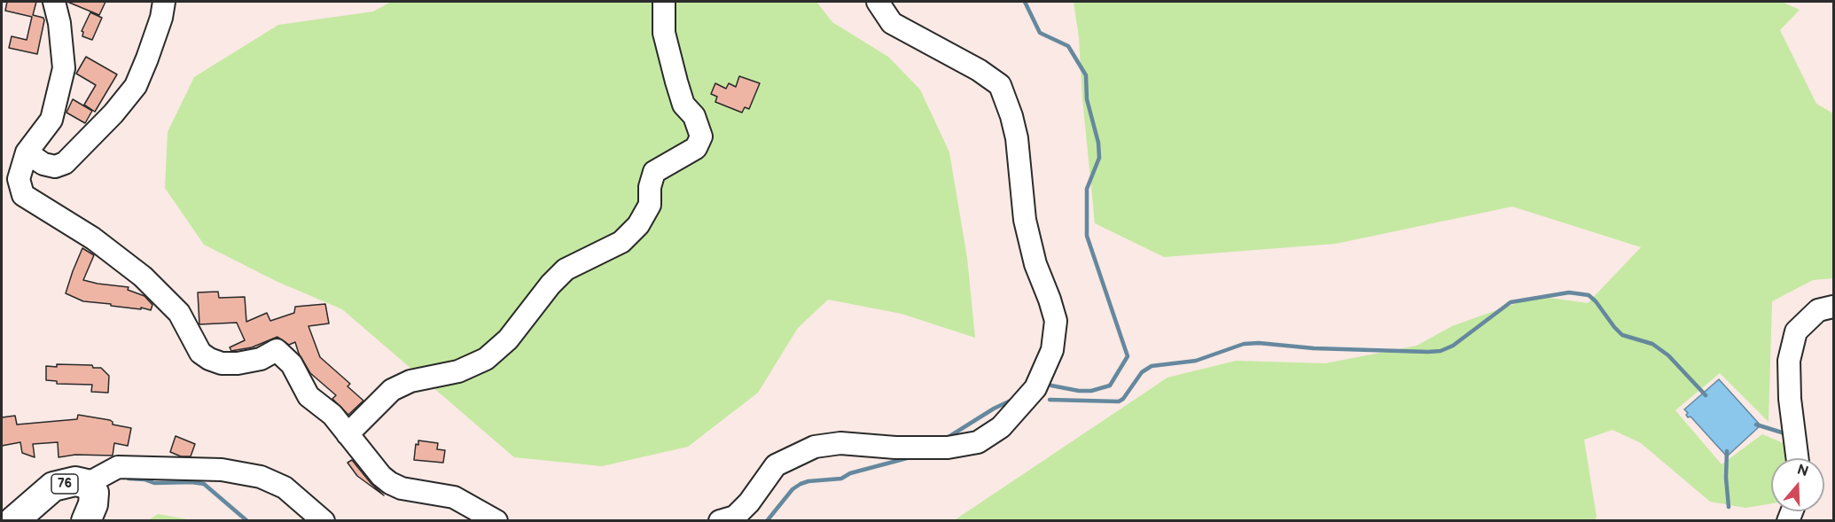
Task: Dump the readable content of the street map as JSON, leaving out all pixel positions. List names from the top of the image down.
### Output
{
  "streets": {
    "main road": ["76"]
  },
  "north": "top"
}
